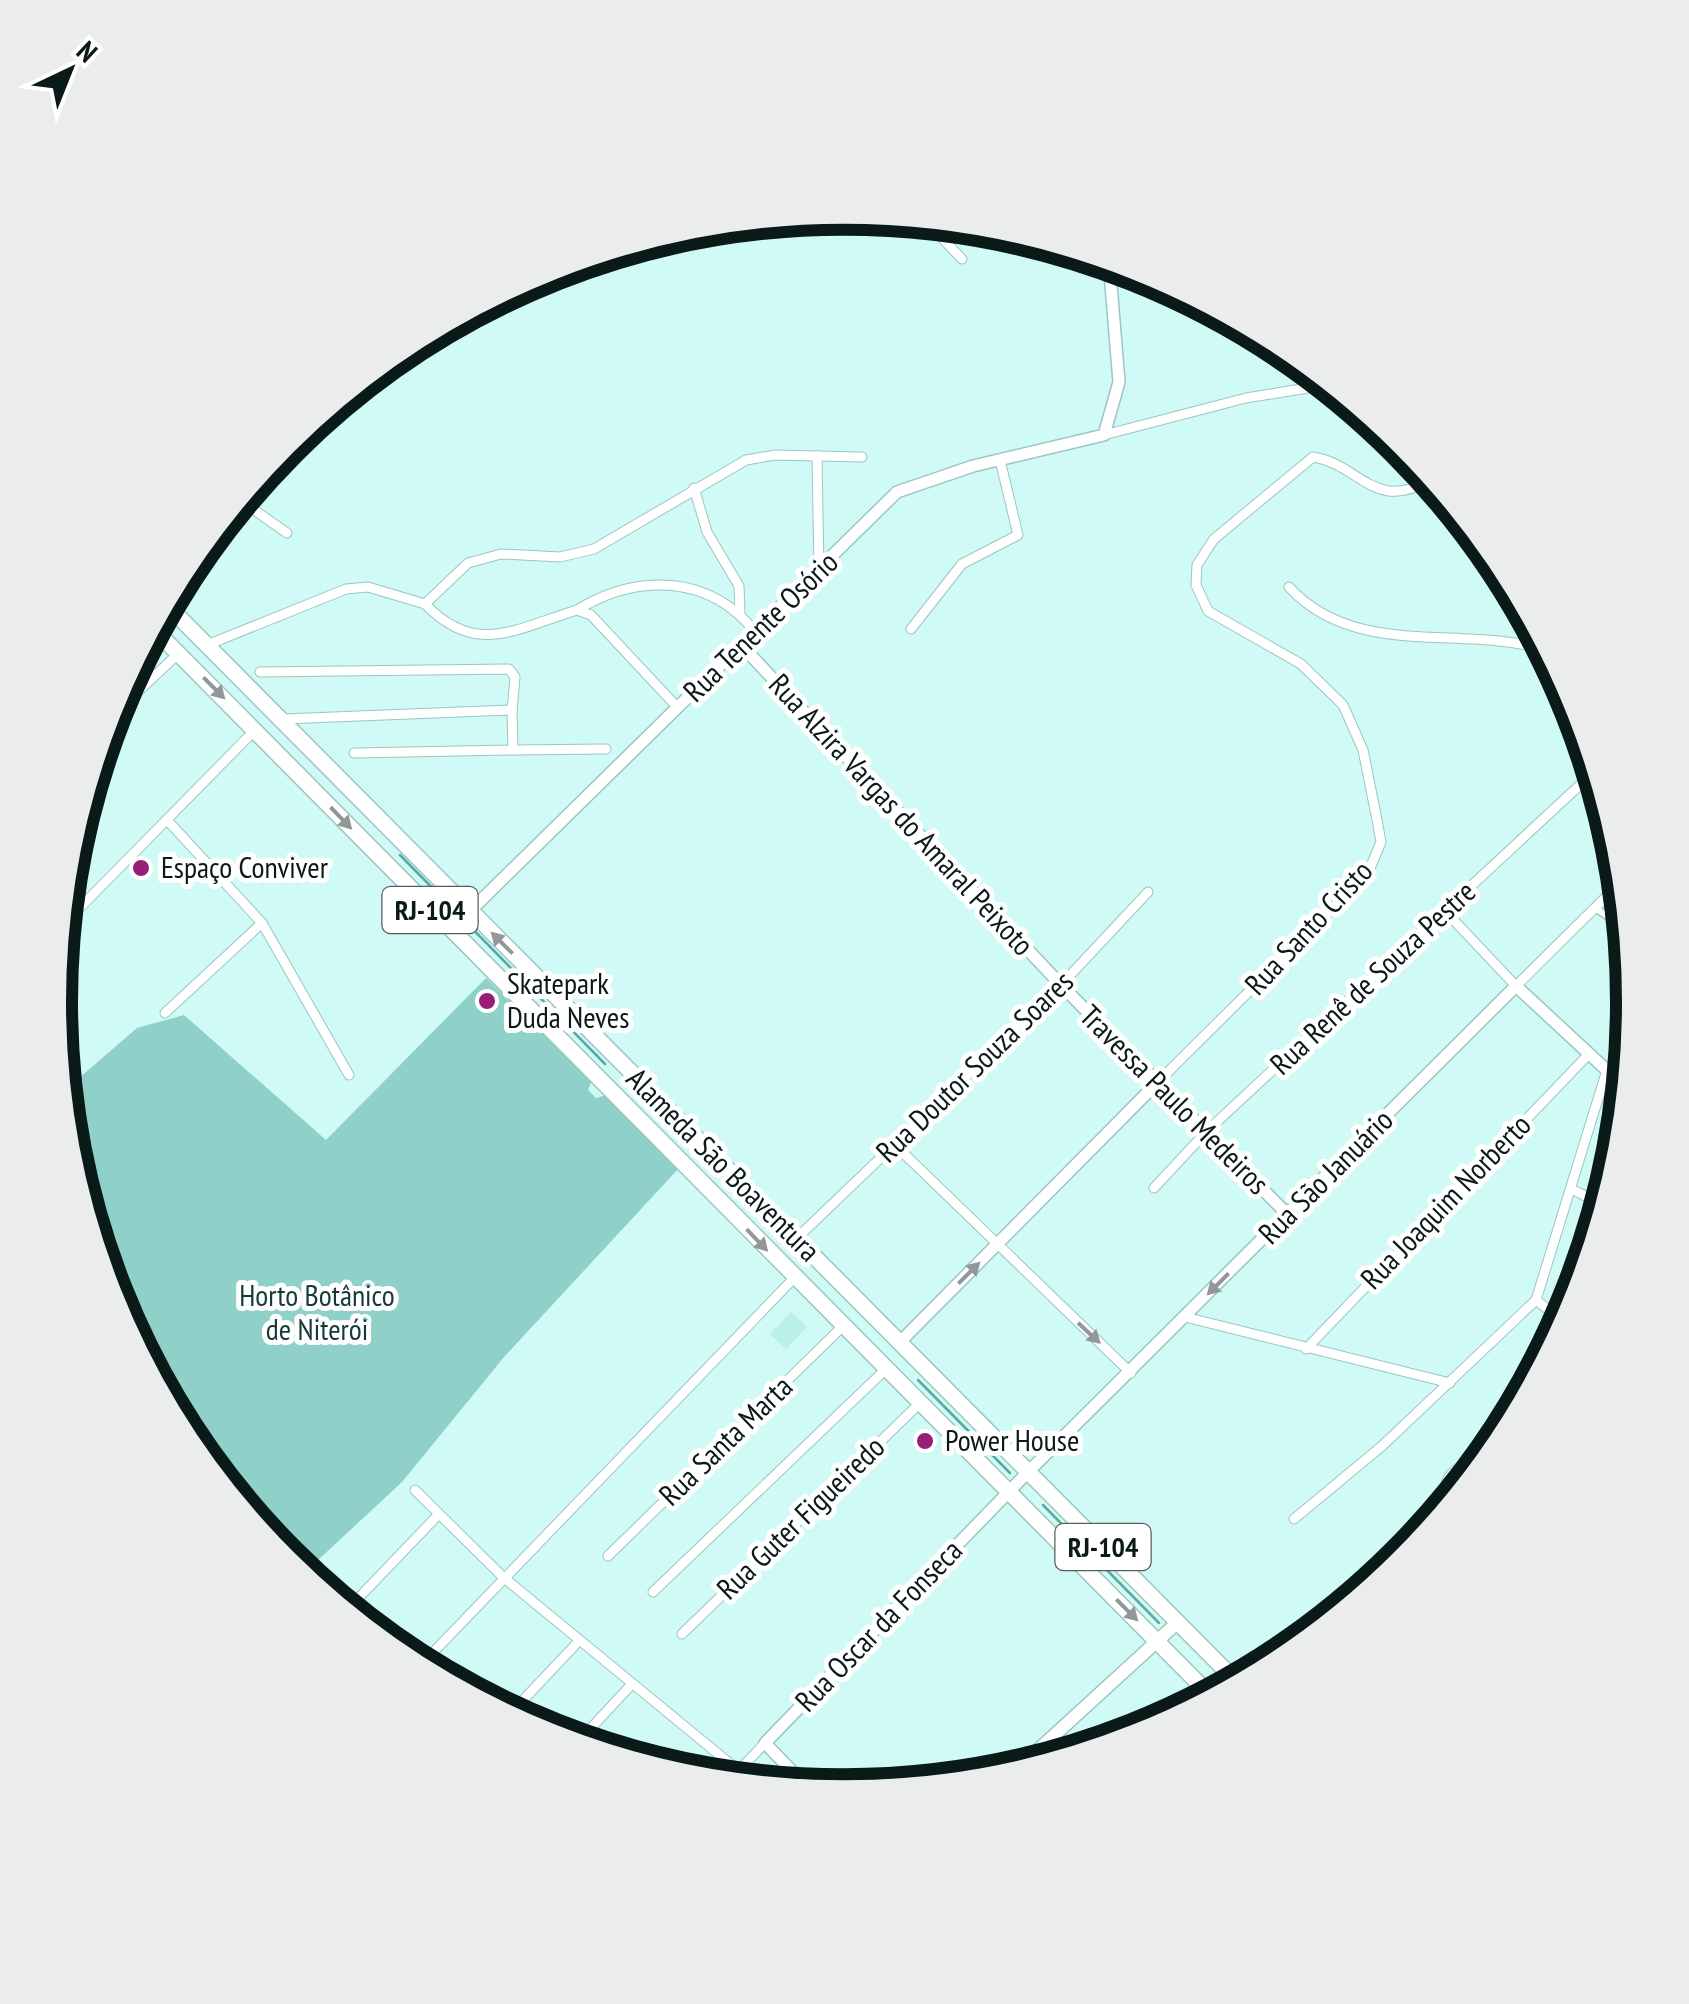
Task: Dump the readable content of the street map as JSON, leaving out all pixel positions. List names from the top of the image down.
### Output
{
  "streets": {
    "highway": ["RJ-104", "Alameda São Boaventura"],
    "street": [
      "Rua Tenente Osório",
      "Rua Alzira Vargas do Amaral Peixoto",
      "Rua Santo Cristo",
      "Rua Renê de Souza Pestre",
      "Rua Doutor Souza Soares",
      "Travessa Paulo Medeiros",
      "Rua São Januário",
      "Rua Joaquim Norberto",
      "Rua Santa Marta",
      "Rua Guter Figueiredo",
      "Rua Oscar da Fonseca"
    ]
  },
  "crossings": [
    ["Rua Tenente Osório", "Rua Alzira Vargas do Amaral Peixoto"],
    ["Rua Tenente Osório", "Alameda São Boaventura"],
    ["Rua Alzira Vargas do Amaral Peixoto", "Rua Doutor Souza Soares"],
    ["Rua Alzira Vargas do Amaral Peixoto", "Travessa Paulo Medeiros"],
    ["Rua Santo Cristo", "Travessa Paulo Medeiros"],
    ["Rua Santo Cristo", "Alameda São Boaventura"],
    ["Rua Renê de Souza Pestre", "Travessa Paulo Medeiros"],
    ["Rua Doutor Souza Soares", "Travessa Paulo Medeiros"],
    ["Rua Doutor Souza Soares", "Alameda São Boaventura"],
    ["Travessa Paulo Medeiros", "Rua São Januário"],
    ["Alameda São Boaventura", "Rua São Januário"],
    ["Alameda São Boaventura", "Rua Santa Marta"],
    ["Alameda São Boaventura", "Rua Guter Figueiredo"],
    ["Alameda São Boaventura", "Rua Oscar da Fonseca"],
    ["Rua São Januário", "Rua Oscar da Fonseca"]
  ],
  "parks": ["Horto Botânico de Niterói"],
  "places": ["Espaço Conviver", "Skatepark Duda Neves", "Power House"],
  "north": "top right"
}
